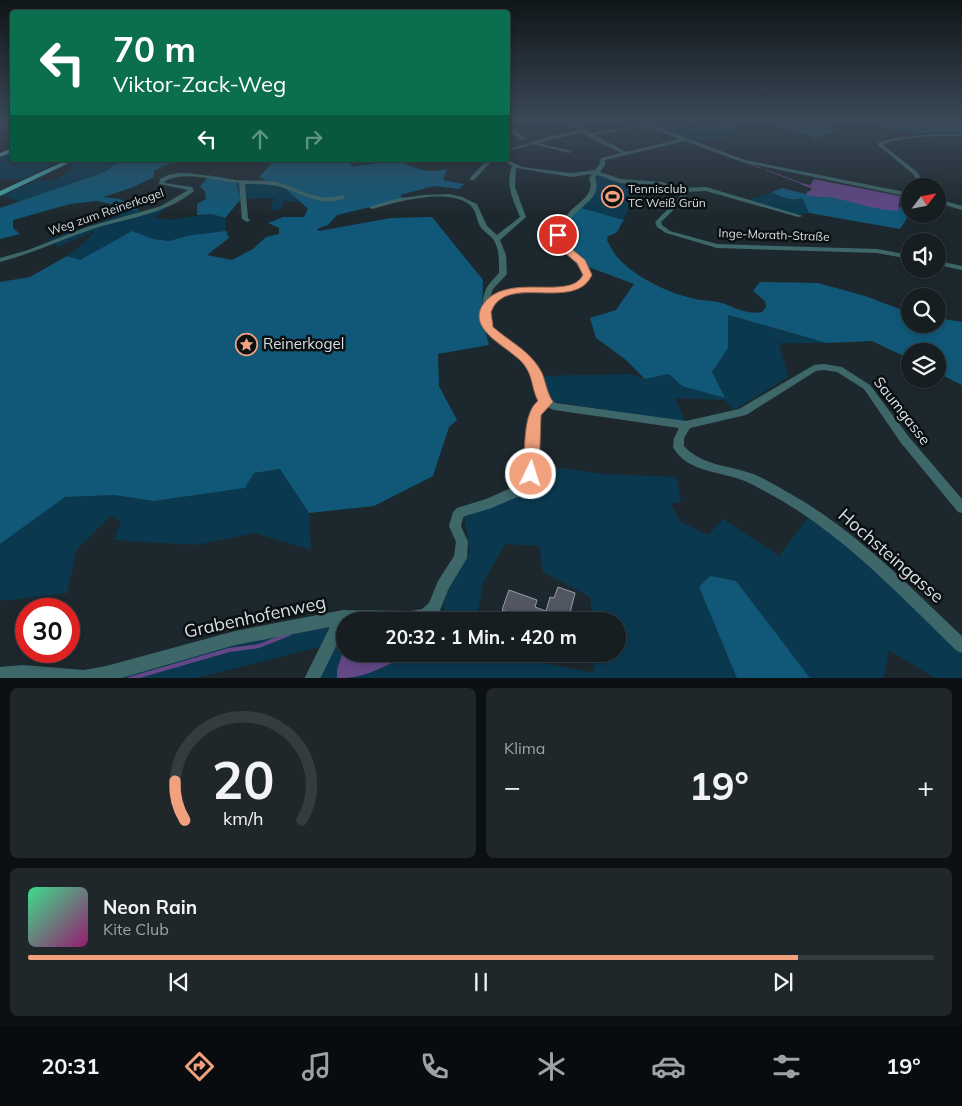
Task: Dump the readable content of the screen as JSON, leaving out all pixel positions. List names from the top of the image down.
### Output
{
  "streets": {
    "street": [
      "Weg zum Reinerkogel",
      "Inge-Morath-Straße",
      "Saumgasse",
      "Hochsteingasse",
      "Grabenhofenweg"
    ]
  },
  "crossings": [
    ["Saumgasse", "Hochsteingasse"],
    ["Saumgasse", "Grabenhofenweg"]
  ],
  "places": {
    "sports": ["Tennisclub TC Weiß Grün"],
    "place": ["Reinerkogel"]
  },
  "north": "top right",
  "page": {
    "turn": ["70 m", "Viktor-Zack-Weg"],
    "limit": "30",
    "trip": "20:32 · 1 Min. · 420 m",
    "tile": "Klima",
    "heat": ["−", "19°", "+"],
    "song": ["Neon Rain", "Kite Club"],
    "tabs": ["20:31", "19°"],
    "gauge": ["20", "km/h"]
  }
}
